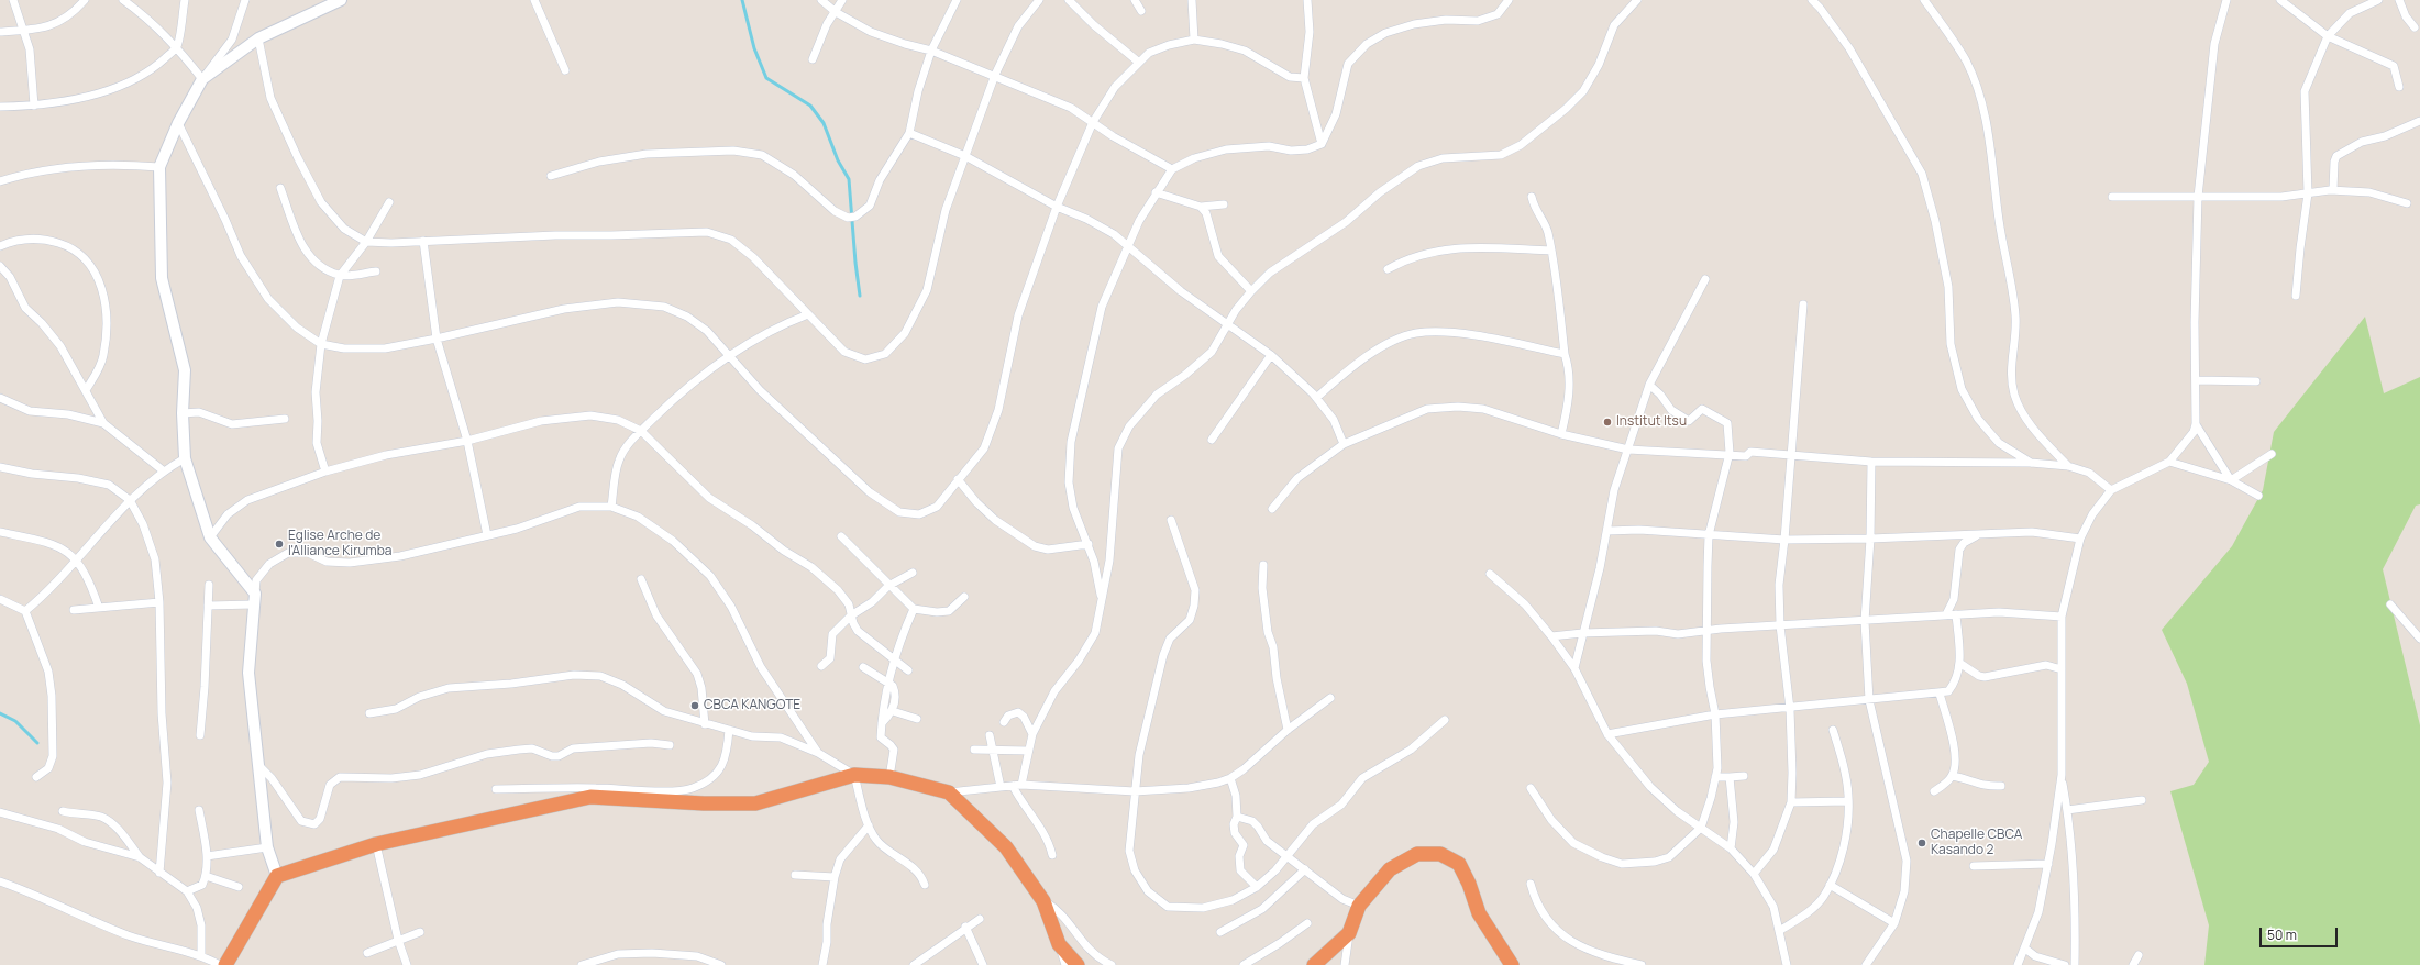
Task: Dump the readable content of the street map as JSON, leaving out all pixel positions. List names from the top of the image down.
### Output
{
  "places": [
    "Institut Itsu",
    "Eglise Arche de l'Alliance Kirumba",
    "CBCA KANGOTE",
    "Chapelle CBCA Kasando 2"
  ],
  "scale_bar": "50 m"
}
